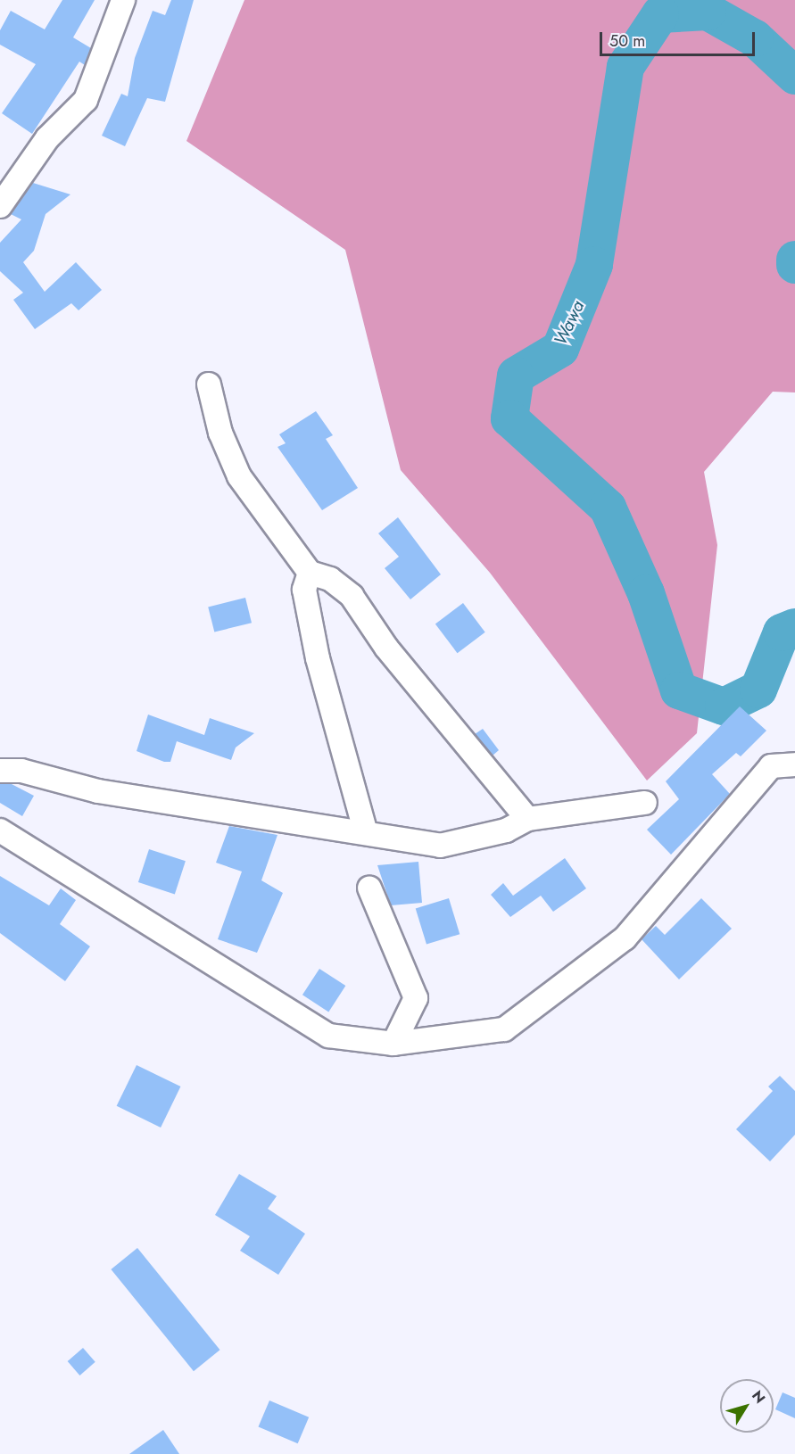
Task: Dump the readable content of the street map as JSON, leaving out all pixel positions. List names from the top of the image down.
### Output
{
  "water": ["Wawa"],
  "scale_bar": "50 m",
  "north": "top right"
}
